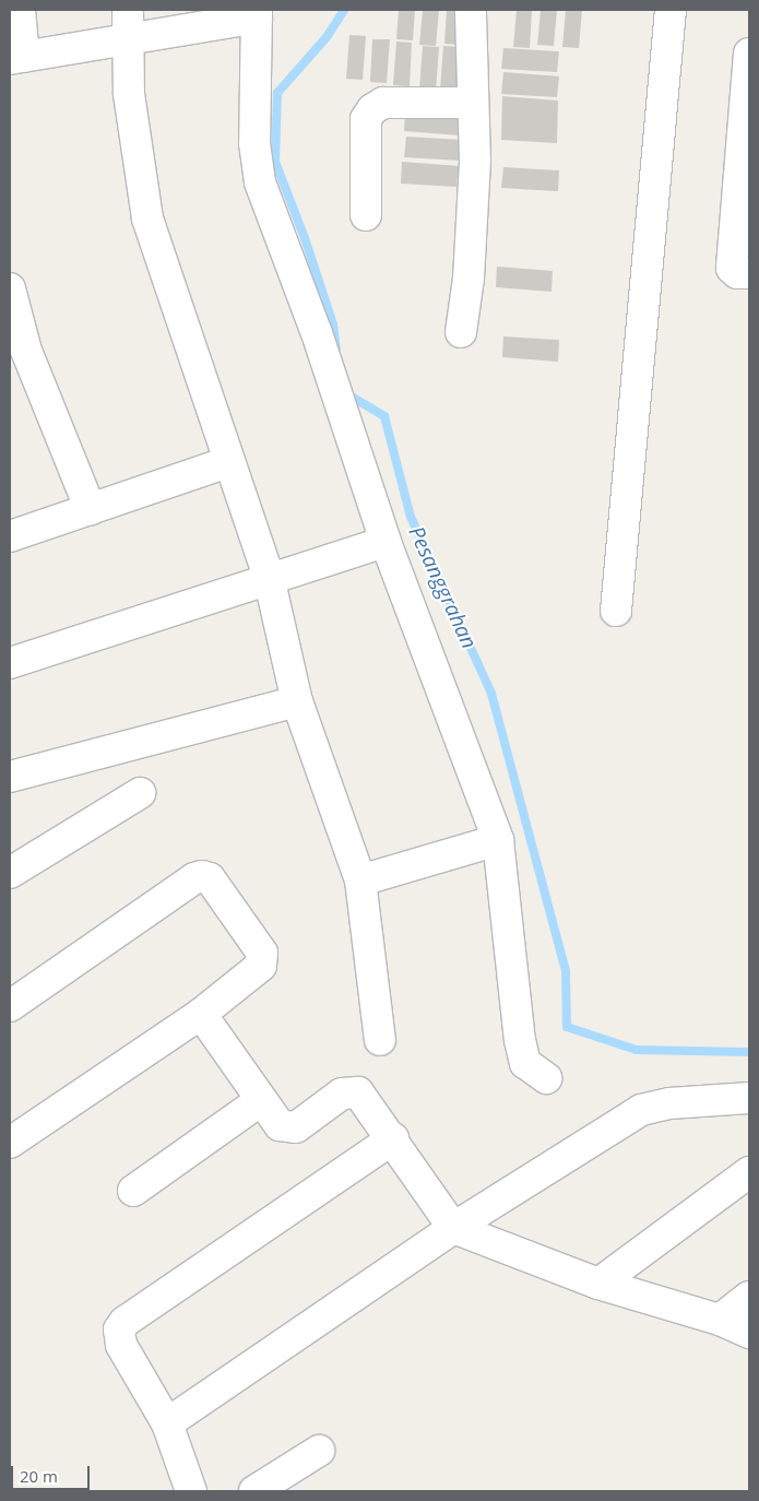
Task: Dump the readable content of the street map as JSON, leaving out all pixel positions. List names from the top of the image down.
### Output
{
  "water": ["Pesanggrahan"],
  "scale_bar": "20 m"
}
